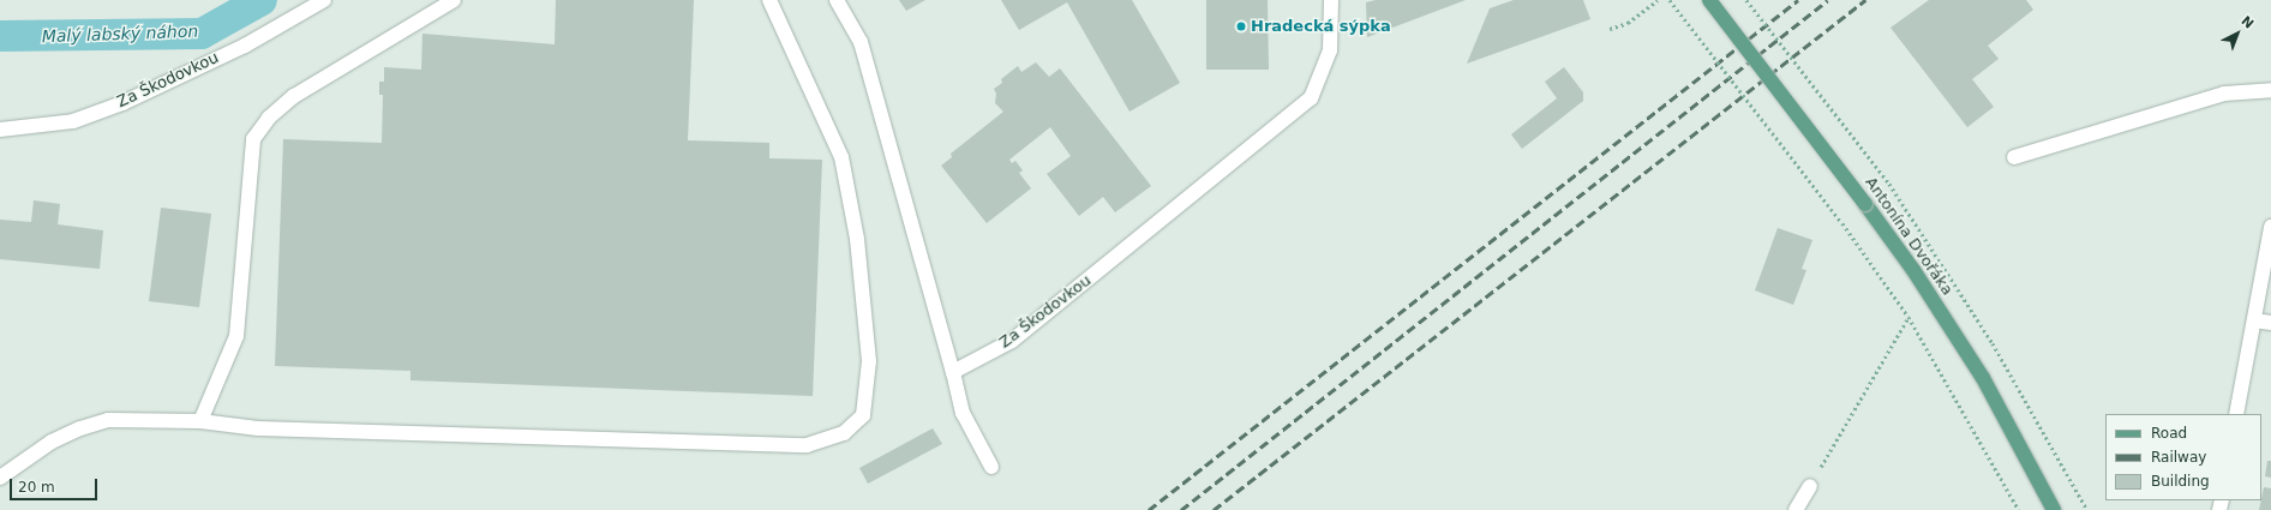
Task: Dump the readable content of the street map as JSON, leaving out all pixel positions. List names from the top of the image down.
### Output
{
  "streets": {
    "main road": ["Antonína Dvořáka"],
    "street": ["Za Škodovkou"]
  },
  "water": ["Malý labský náhon"],
  "places": ["Hradecká sýpka"],
  "legend": ["Road", "Railway", "Building"],
  "scale_bar": "20 m",
  "north": "top right"
}
